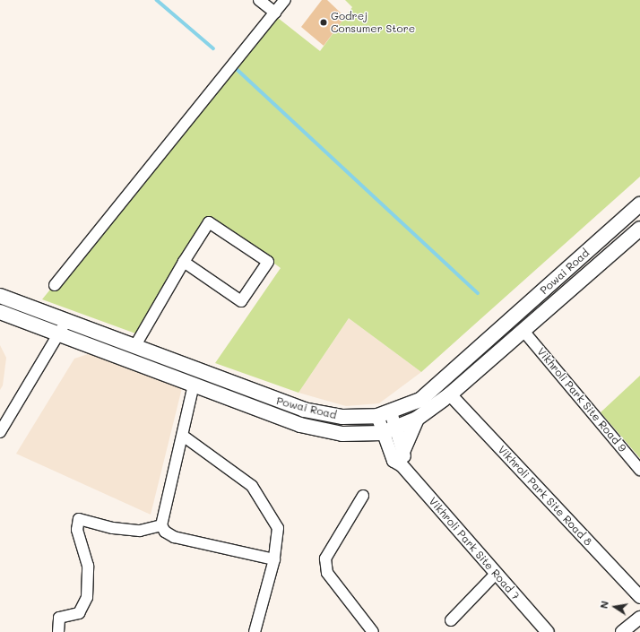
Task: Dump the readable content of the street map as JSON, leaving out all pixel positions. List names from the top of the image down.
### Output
{
  "streets": {
    "main road": ["Powai Road"],
    "street": ["Vikhroli Park Site Road 9", "Vikhroli Park Site Road 8", "Vikhroli Park Site Road 7"]
  },
  "crossings": [
    ["Powai Road", "Vikhroli Park Site Road 9"],
    ["Powai Road", "Vikhroli Park Site Road 8"],
    ["Powai Road", "Vikhroli Park Site Road 7"]
  ],
  "places": ["Godrej Consumer Store"],
  "north": "left"
}
